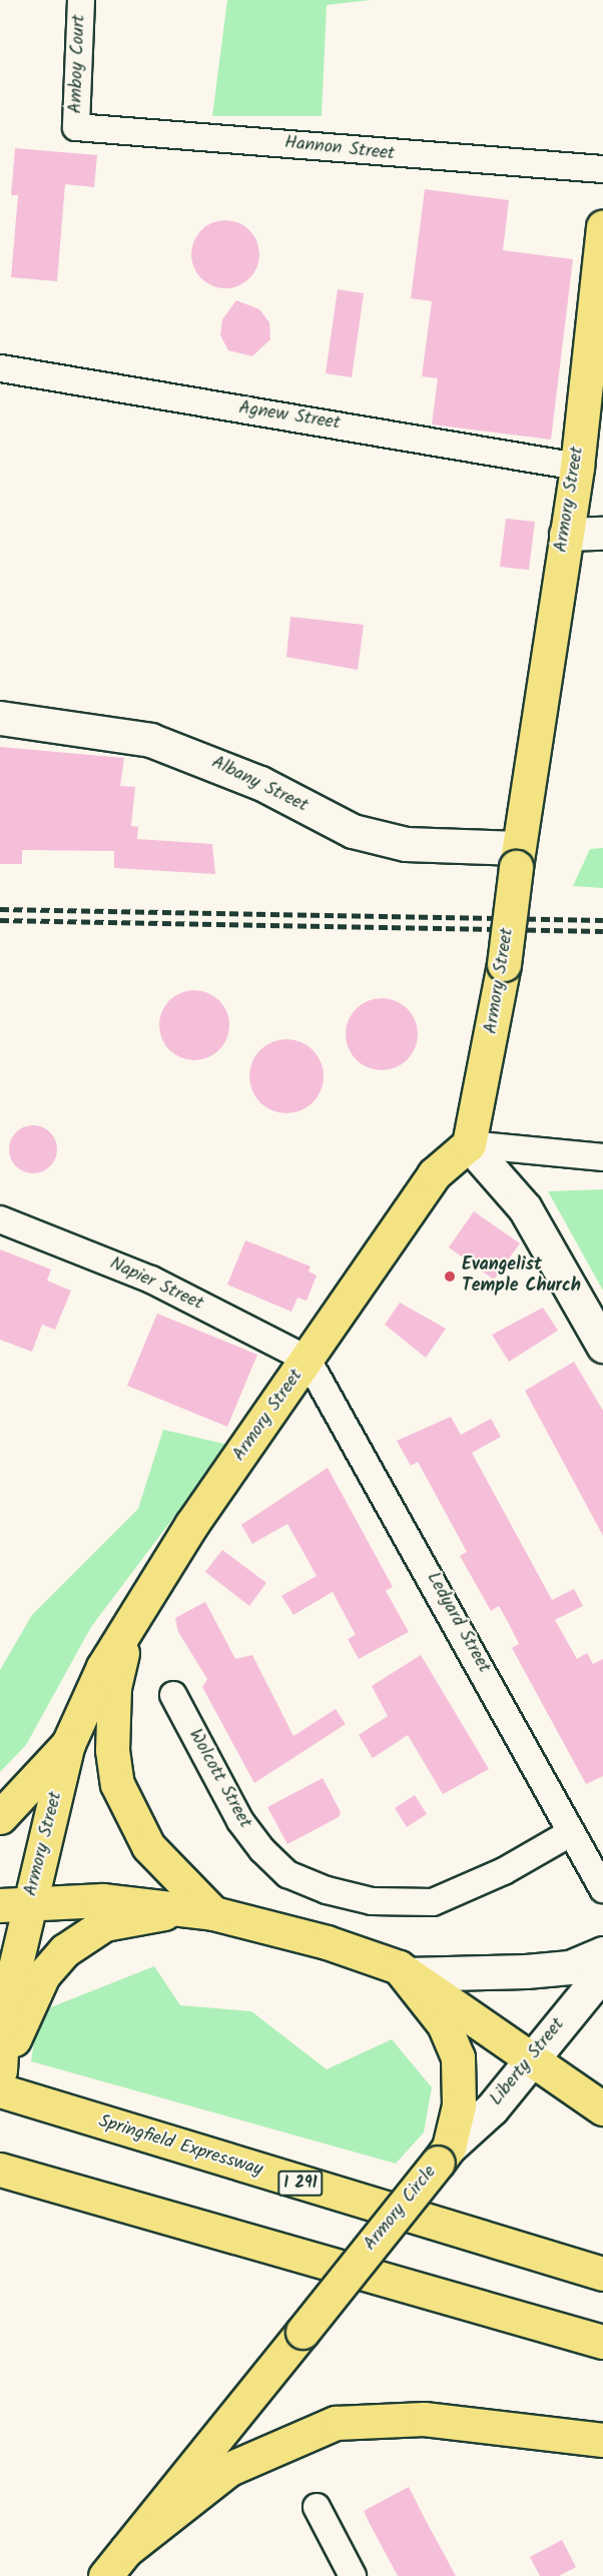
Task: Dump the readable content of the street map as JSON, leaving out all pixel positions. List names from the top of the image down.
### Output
{
  "streets": {
    "main road": [
      "Armory Street",
      "Albany Street",
      "Liberty Street",
      "Springfield Expressway",
      "I 291",
      "Armory Circle"
    ],
    "street": [
      "Amboy Court",
      "Hannon Street",
      "Agnew Street",
      "Napier Street",
      "Ledyard Street",
      "Wolcott Street"
    ]
  },
  "crossings": [
    ["Amboy Court", "Hannon Street"],
    ["Agnew Street", "Armory Street"],
    ["Armory Street", "Albany Street"],
    ["Armory Street", "Napier Street"],
    ["Armory Street", "Ledyard Street"],
    ["Napier Street", "Ledyard Street"],
    ["Ledyard Street", "Wolcott Street"],
    ["Liberty Street", "Armory Circle"]
  ],
  "places": ["Evangelist Temple Church"]
}
